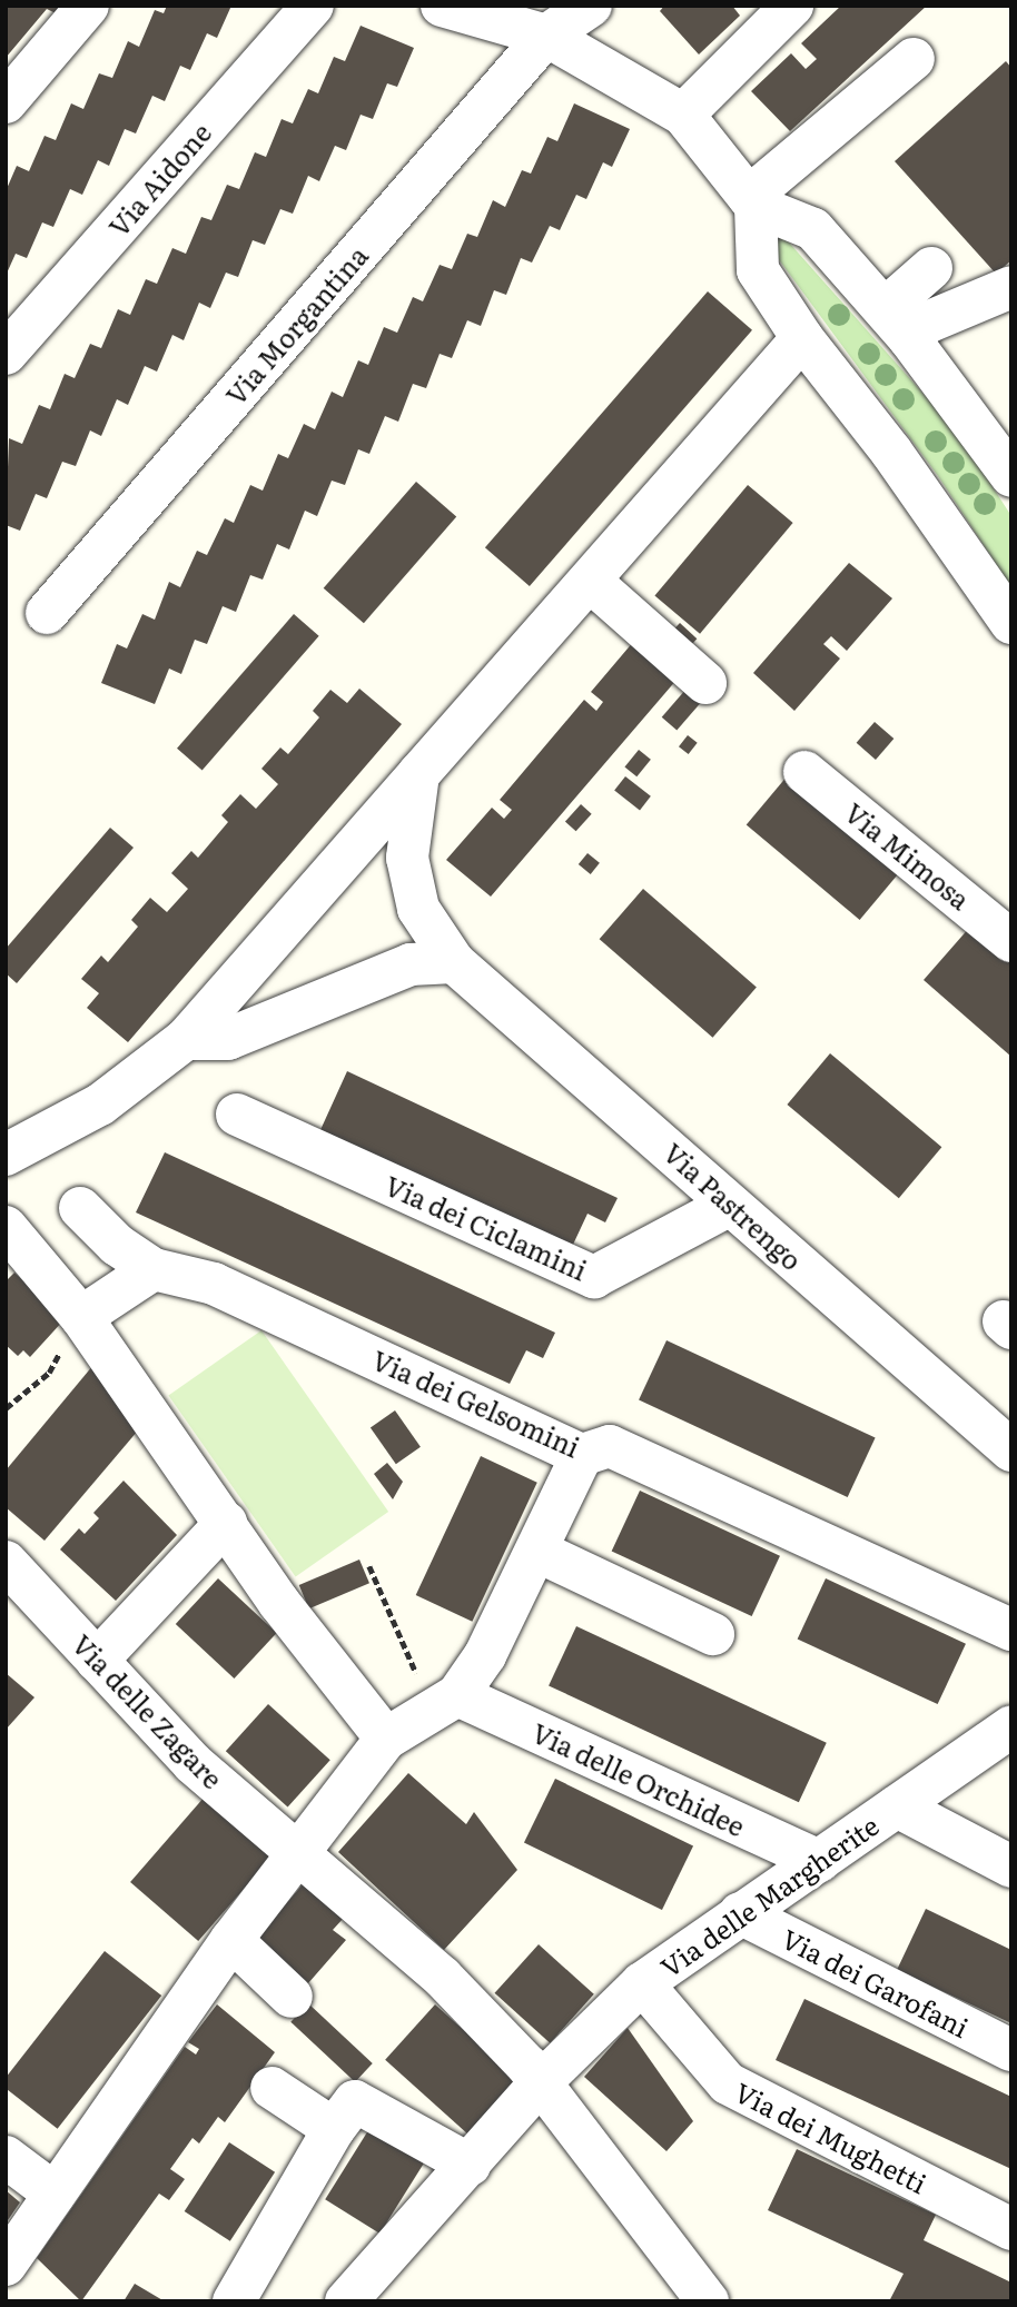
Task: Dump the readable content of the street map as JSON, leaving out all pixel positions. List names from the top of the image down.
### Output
{
  "streets": {
    "street": [
      "Via Aidone",
      "Via Morgantina",
      "Via Mimosa",
      "Via Pastrengo",
      "Via dei Ciclamini",
      "Via dei Gelsomini",
      "Via delle Zagare",
      "Via delle Orchidee",
      "Via delle Margherite",
      "Via dei Garofani",
      "Via dei Mughetti"
    ]
  },
  "crossings": [
    ["Via Pastrengo", "Via dei Ciclamini"],
    ["Via delle Zagare", "Via delle Margherite"],
    ["Via delle Orchidee", "Via delle Margherite"],
    ["Via delle Margherite", "Via dei Garofani"],
    ["Via delle Margherite", "Via dei Mughetti"]
  ]
}
